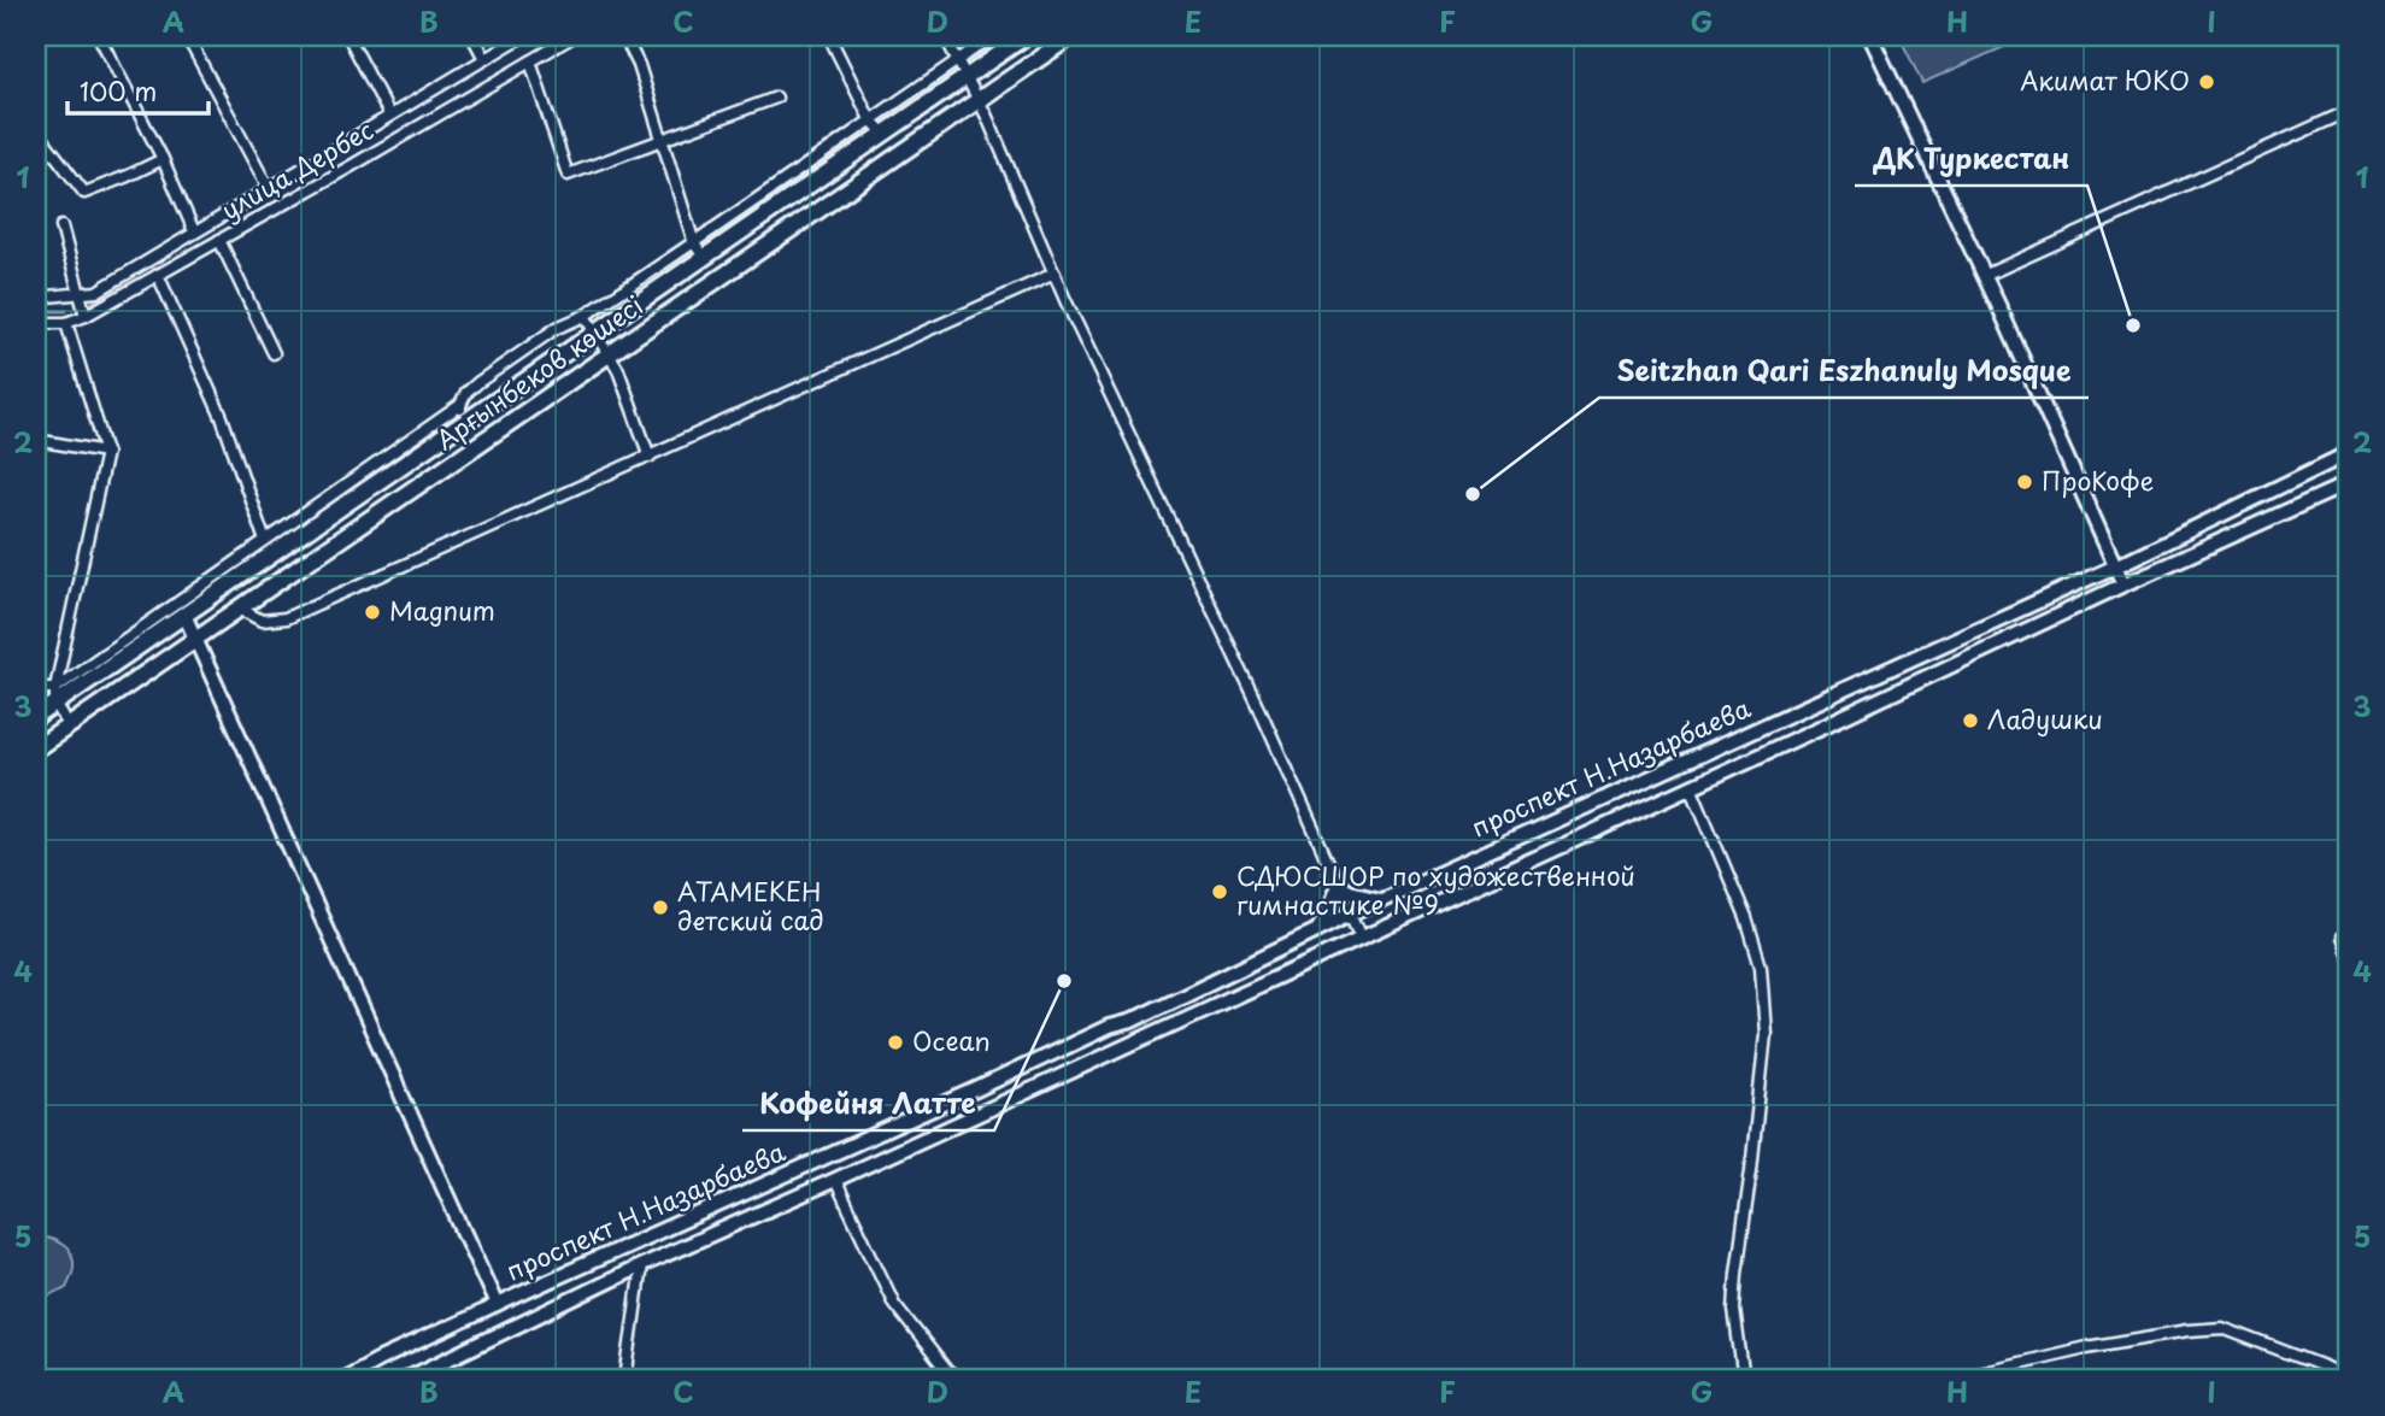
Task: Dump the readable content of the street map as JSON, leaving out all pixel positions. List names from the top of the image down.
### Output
{
  "streets": {
    "main road": ["Арғынбеков көшесі", "проспект Н.Назарбаева"],
    "street": ["улица Дербес"]
  },
  "places": [
    "Акимат ЮКО",
    "ДК Туркестан",
    "ПроКофе",
    "Seitzhan Qari Eszhanuly Mosque",
    "Magnum",
    "Ладушки",
    "СДЮСШОР по художественной гимнастике №9",
    "АТАМЕКЕН детский сад",
    "Кофейня Латте",
    "Ocean"
  ],
  "scale_bar": "100 m",
  "grid": {
    "columns": [
      "A",
      "B",
      "C",
      "D",
      "E",
      "F",
      "G",
      "H",
      "I"
    ],
    "rows": [
      "1",
      "2",
      "3",
      "4",
      "5"
    ]
  }
}
